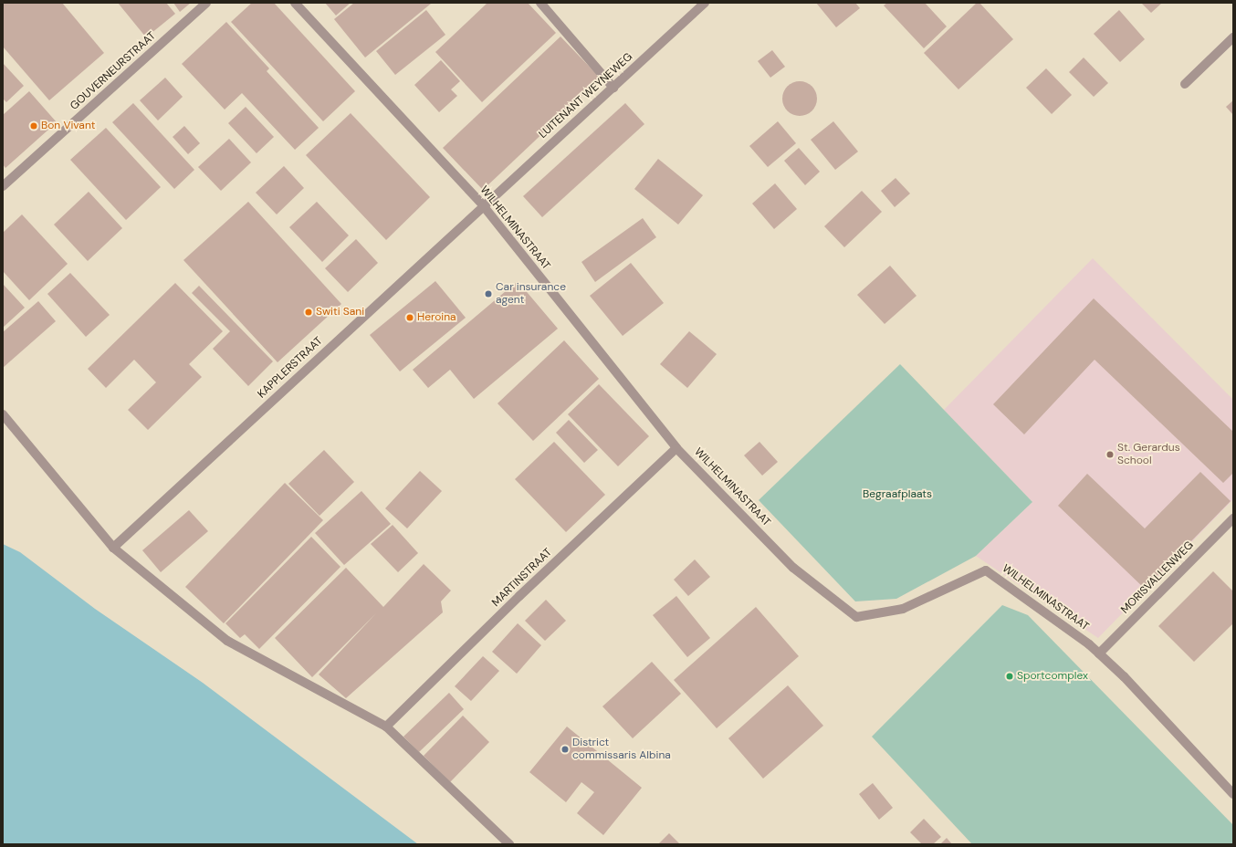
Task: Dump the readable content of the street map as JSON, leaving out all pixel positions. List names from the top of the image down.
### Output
{
  "streets": {
    "street": [
      "GOUVERNEURSTRAAT",
      "LUITENANT WEYNEWEG",
      "WILHELMINASTRAAT",
      "KAPPLERSTRAAT",
      "MARTINSTRAAT",
      "MORISVALLENWEG"
    ]
  },
  "crossings": [
    ["LUITENANT WEYNEWEG", "WILHELMINASTRAAT"],
    ["LUITENANT WEYNEWEG", "KAPPLERSTRAAT"],
    ["WILHELMINASTRAAT", "KAPPLERSTRAAT"],
    ["WILHELMINASTRAAT", "MARTINSTRAAT"],
    ["WILHELMINASTRAAT", "MORISVALLENWEG"]
  ],
  "parks": ["Begraafplaats"],
  "places": [
    "Bon Vivant",
    "Car insurance agent",
    "Switi Sani",
    "Heroina",
    "St. Gerardus School",
    "Sportcomplex",
    "District commissaris Albina"
  ]
}
